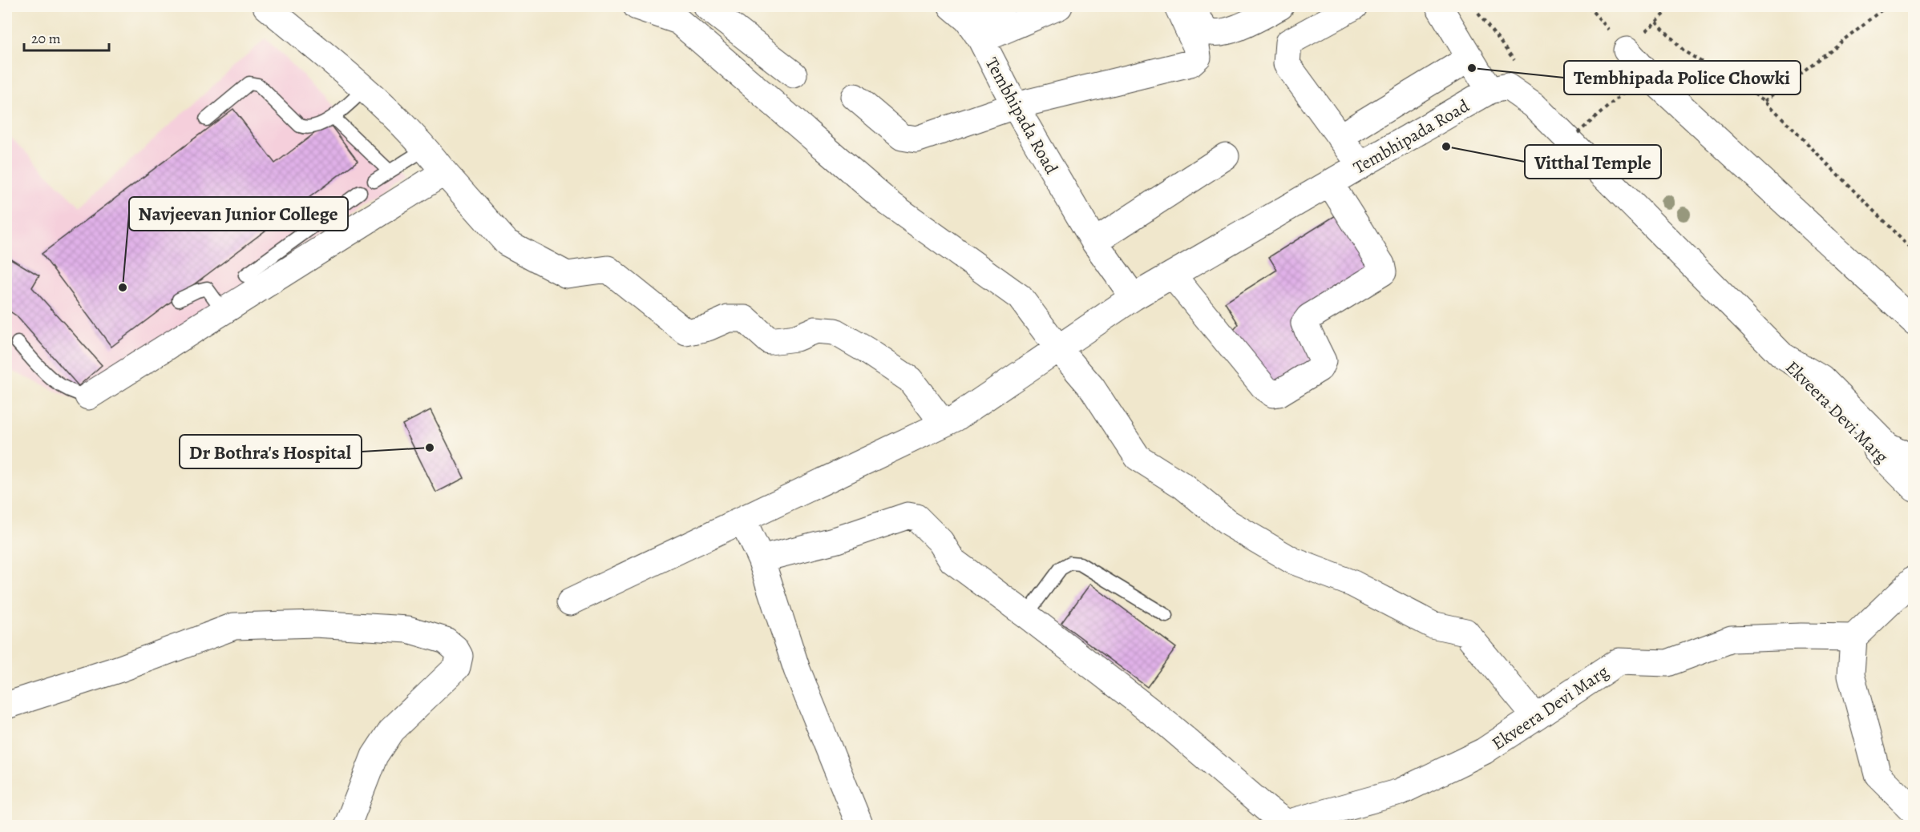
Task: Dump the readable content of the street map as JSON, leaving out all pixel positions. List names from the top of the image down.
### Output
{
  "streets": {
    "street": ["Tembhipada Road", "Ekveera Devi Marg"]
  },
  "crossings": [
    ["Tembhipada Road", "Ekveera Devi Marg"]
  ],
  "places": [
    "Tembhipada Police Chowki",
    "Vitthal Temple",
    "Navjeevan Junior College",
    "Dr Bothra's Hospital"
  ],
  "scale_bar": "20 m"
}
